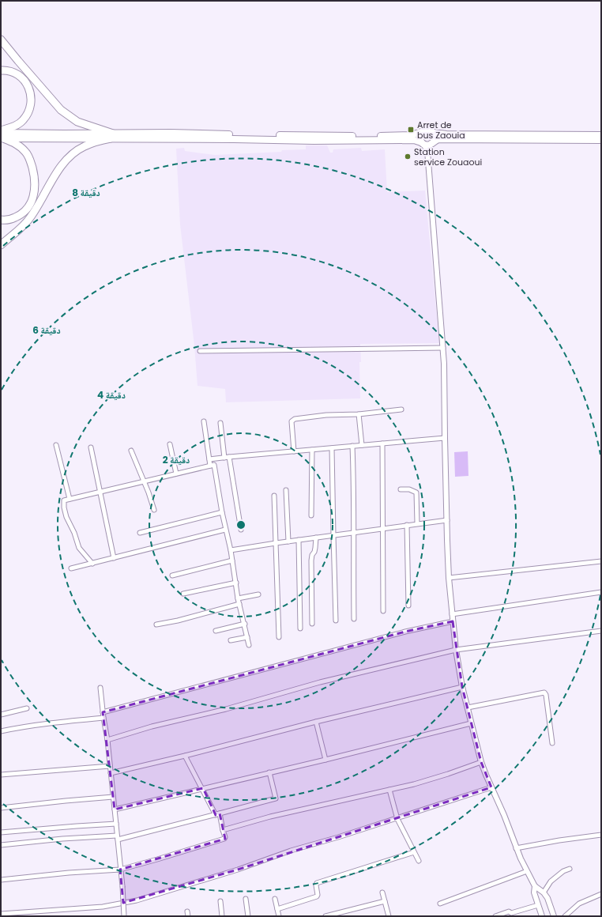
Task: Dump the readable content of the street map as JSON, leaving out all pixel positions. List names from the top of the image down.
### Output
{
  "places": {
    "transit": ["Arret de bus Zaouia"],
    "other": ["Station service Zouaoui"]
  },
  "rings": [
    "8 دقيقة",
    "6 دقيقة",
    "4 دقيقة",
    "2 دقيقة"
  ]
}
